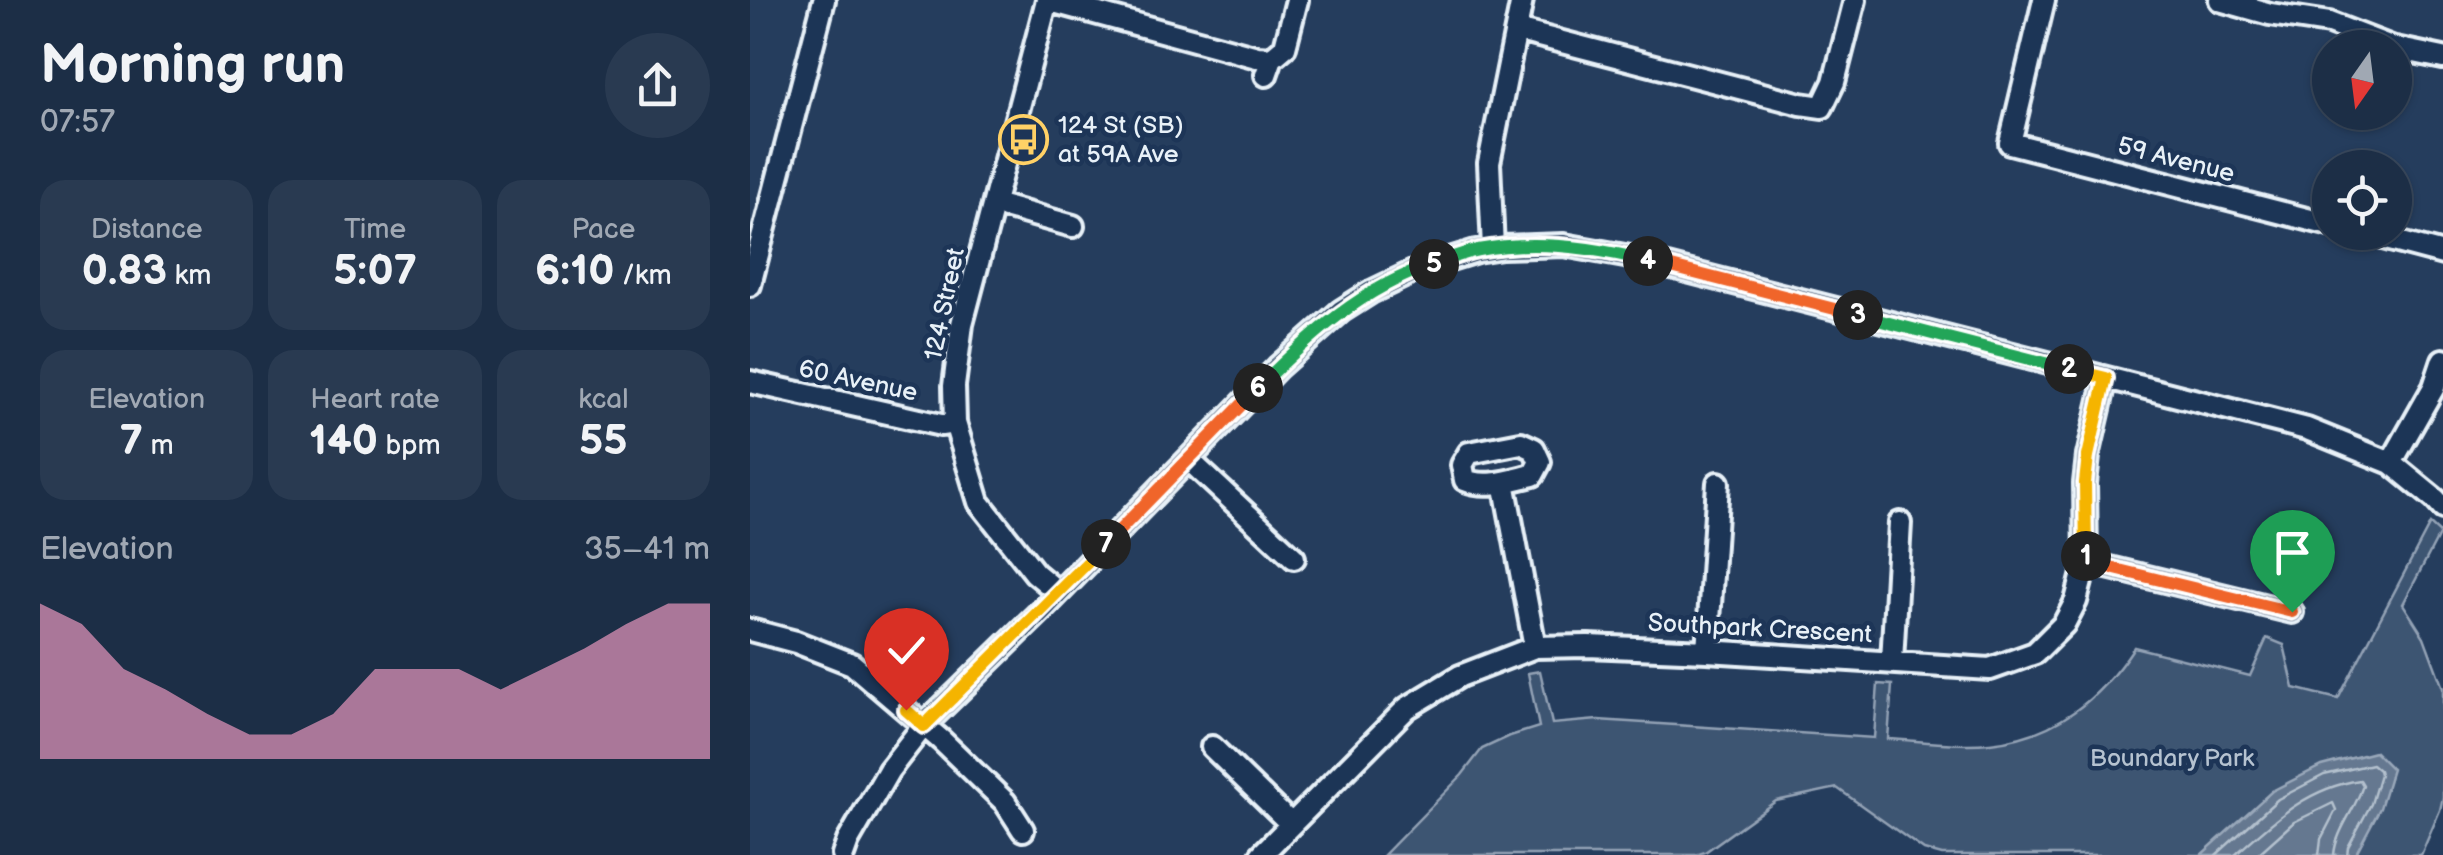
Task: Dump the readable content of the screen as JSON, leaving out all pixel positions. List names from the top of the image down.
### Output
{
  "streets": {
    "street": [
      "59 Avenue",
      "124 Street",
      "60 Avenue",
      "Southpark Crescent"
    ]
  },
  "crossings": [
    ["124 Street", "60 Avenue"]
  ],
  "parks": ["Boundary Park"],
  "places": {
    "bus stop": ["124 St (SB) at 59A Ave"]
  },
  "north": "bottom",
  "page": {
    "heading": ["Morning run", "07:57"],
    "stats": [
      ["Distance", "0.83 km"],
      ["Time", "5:07"],
      ["Pace", "6:10 /km"],
      ["Elevation", "7 m"],
      ["Heart rate", "140 bpm"],
      ["kcal", "55"]
    ],
    "pins": [
      "4",
      "5",
      "3",
      "2",
      "6",
      "7",
      "1"
    ],
    "chart": ["Elevation", "35–41 m"]
  }
}
